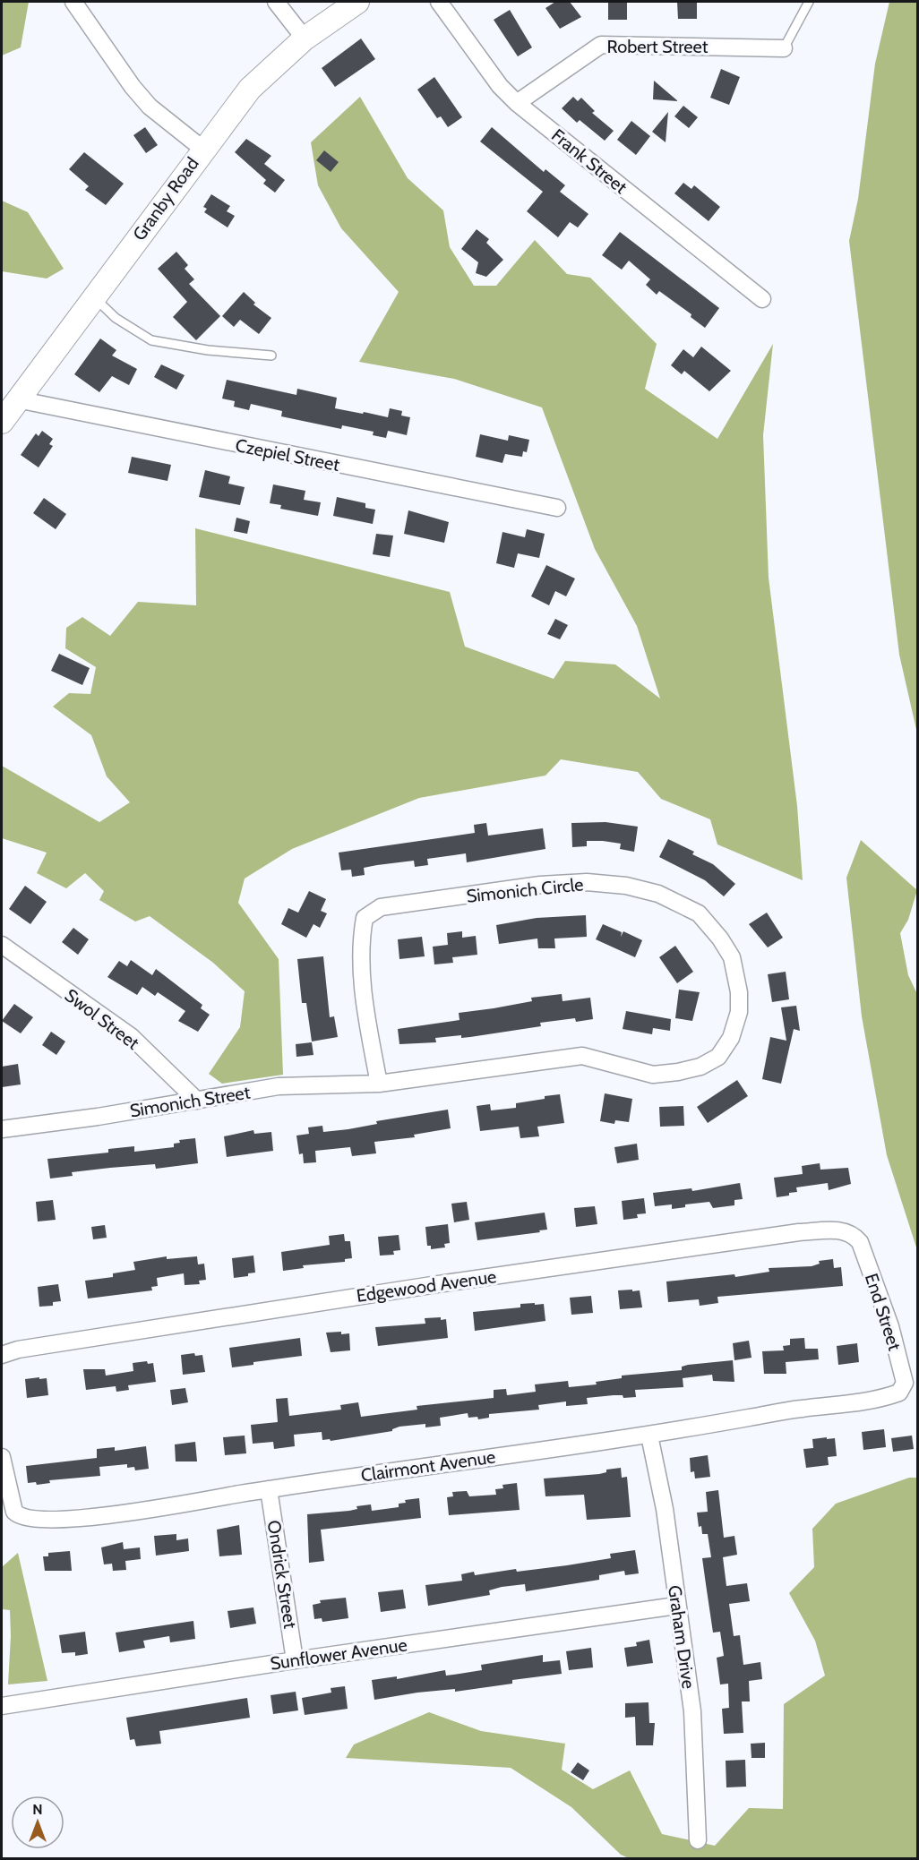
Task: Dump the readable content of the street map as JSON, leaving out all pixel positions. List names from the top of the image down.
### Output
{
  "streets": {
    "main road": ["Granby Road"],
    "street": [
      "Robert Street",
      "Frank Street",
      "Czepiel Street",
      "Simonich Circle",
      "Swol Street",
      "Simonich Street",
      "Edgewood Avenue",
      "End Street",
      "Clairmont Avenue",
      "Ondrick Street",
      "Graham Drive",
      "Sunflower Avenue"
    ]
  },
  "crossings": [
    ["Robert Street", "Frank Street"],
    ["Granby Road", "Czepiel Street"],
    ["Simonich Circle", "Simonich Street"],
    ["Swol Street", "Simonich Street"],
    ["Edgewood Avenue", "End Street"],
    ["End Street", "Clairmont Avenue"],
    ["Clairmont Avenue", "Ondrick Street"],
    ["Clairmont Avenue", "Graham Drive"],
    ["Ondrick Street", "Sunflower Avenue"],
    ["Graham Drive", "Sunflower Avenue"]
  ],
  "north": "top"
}
